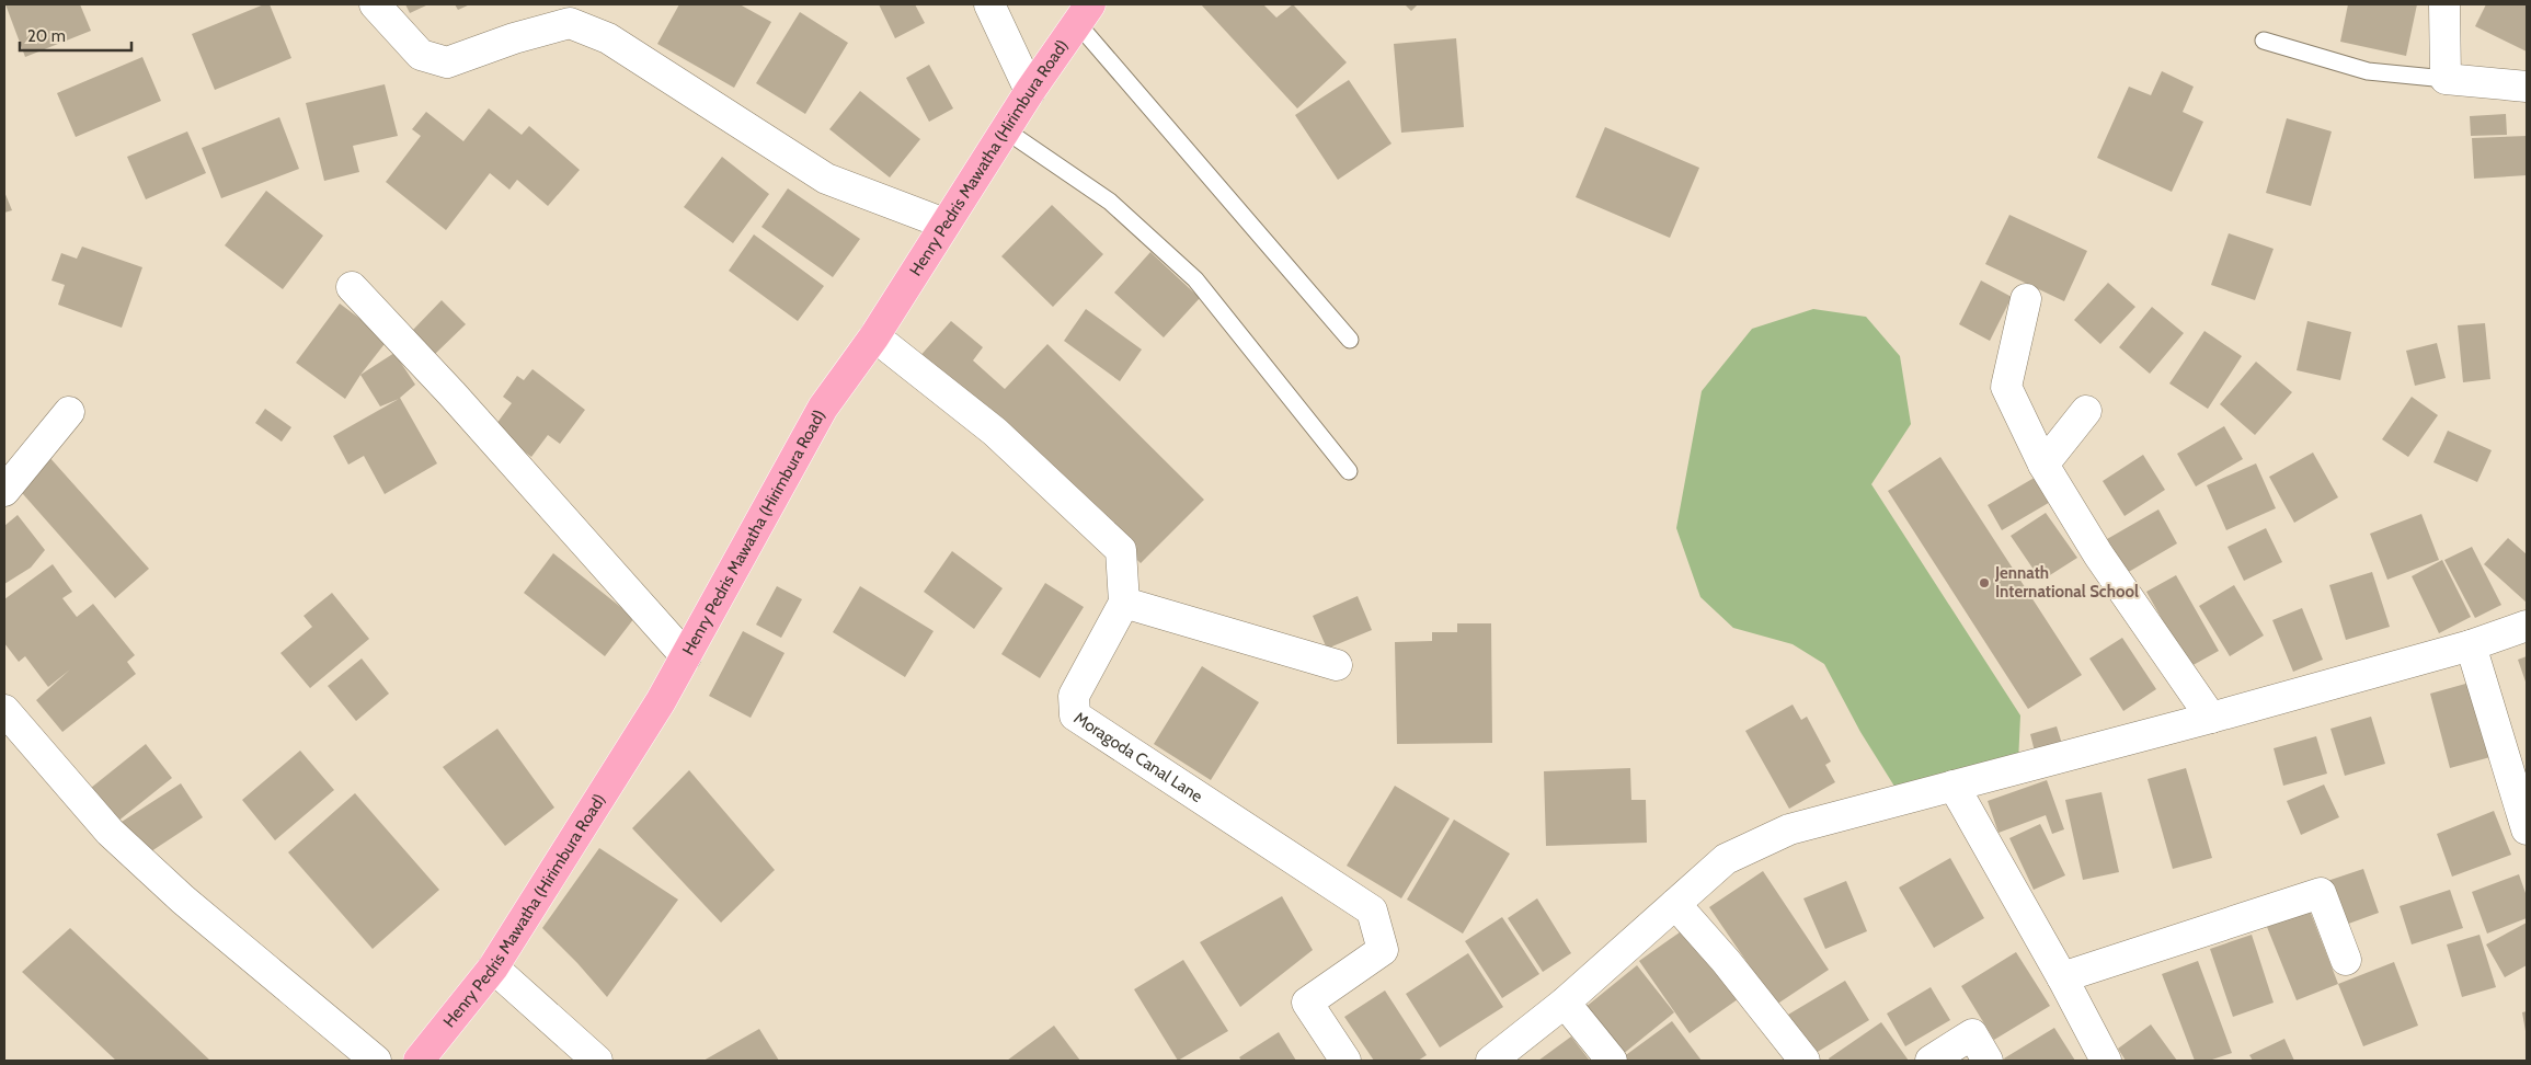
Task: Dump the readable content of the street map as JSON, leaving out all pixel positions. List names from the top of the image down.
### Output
{
  "streets": {
    "main road": ["Henry Pedris Mawatha (Hirimbura Road)"],
    "street": ["Moragoda Canal Lane"]
  },
  "places": ["Jennath International School"],
  "scale_bar": "20 m"
}
